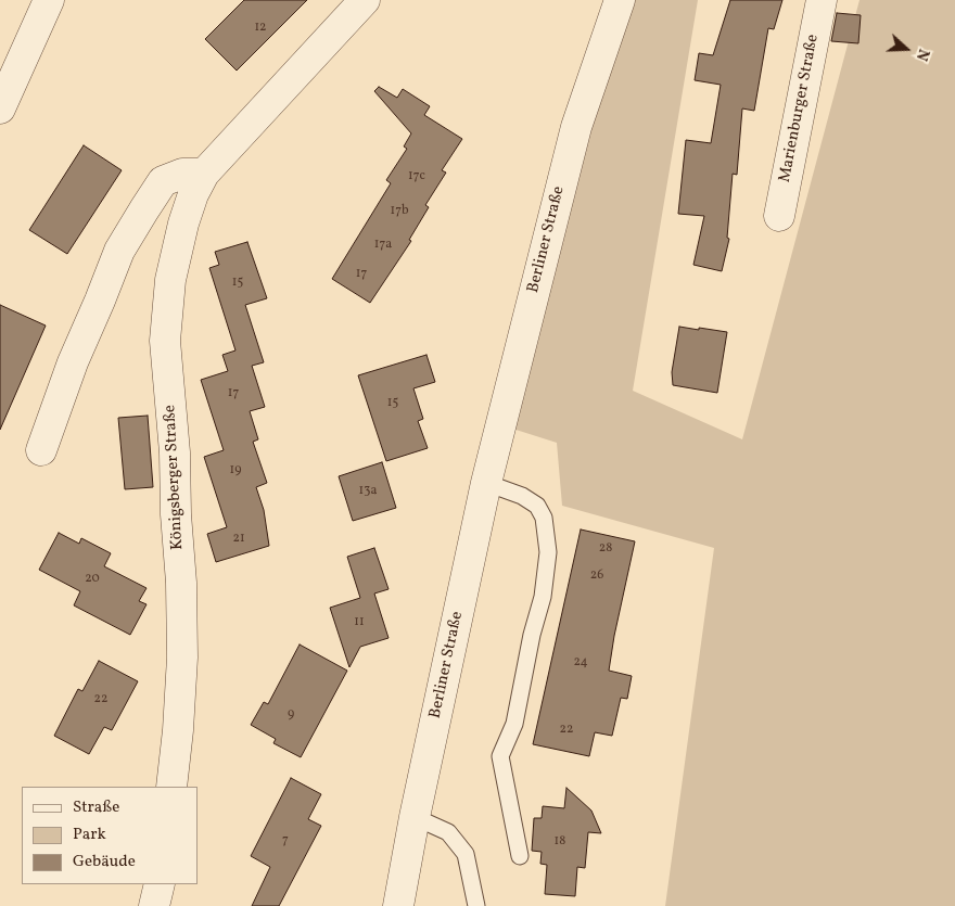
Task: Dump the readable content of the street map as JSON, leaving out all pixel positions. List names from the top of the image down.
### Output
{
  "streets": {
    "street": ["Marienburger Straße", "Berliner Straße", "Königsberger Straße"]
  },
  "house_numbers": [
    "12",
    "17c",
    "17b",
    "17a",
    "17",
    "15",
    "17",
    "15",
    "19",
    "13a",
    "21",
    "28",
    "26",
    "20",
    "11",
    "24",
    "22",
    "9",
    "22",
    "7",
    "18"
  ],
  "legend": ["Straße", "Park", "Gebäude"],
  "north": "right"
}
